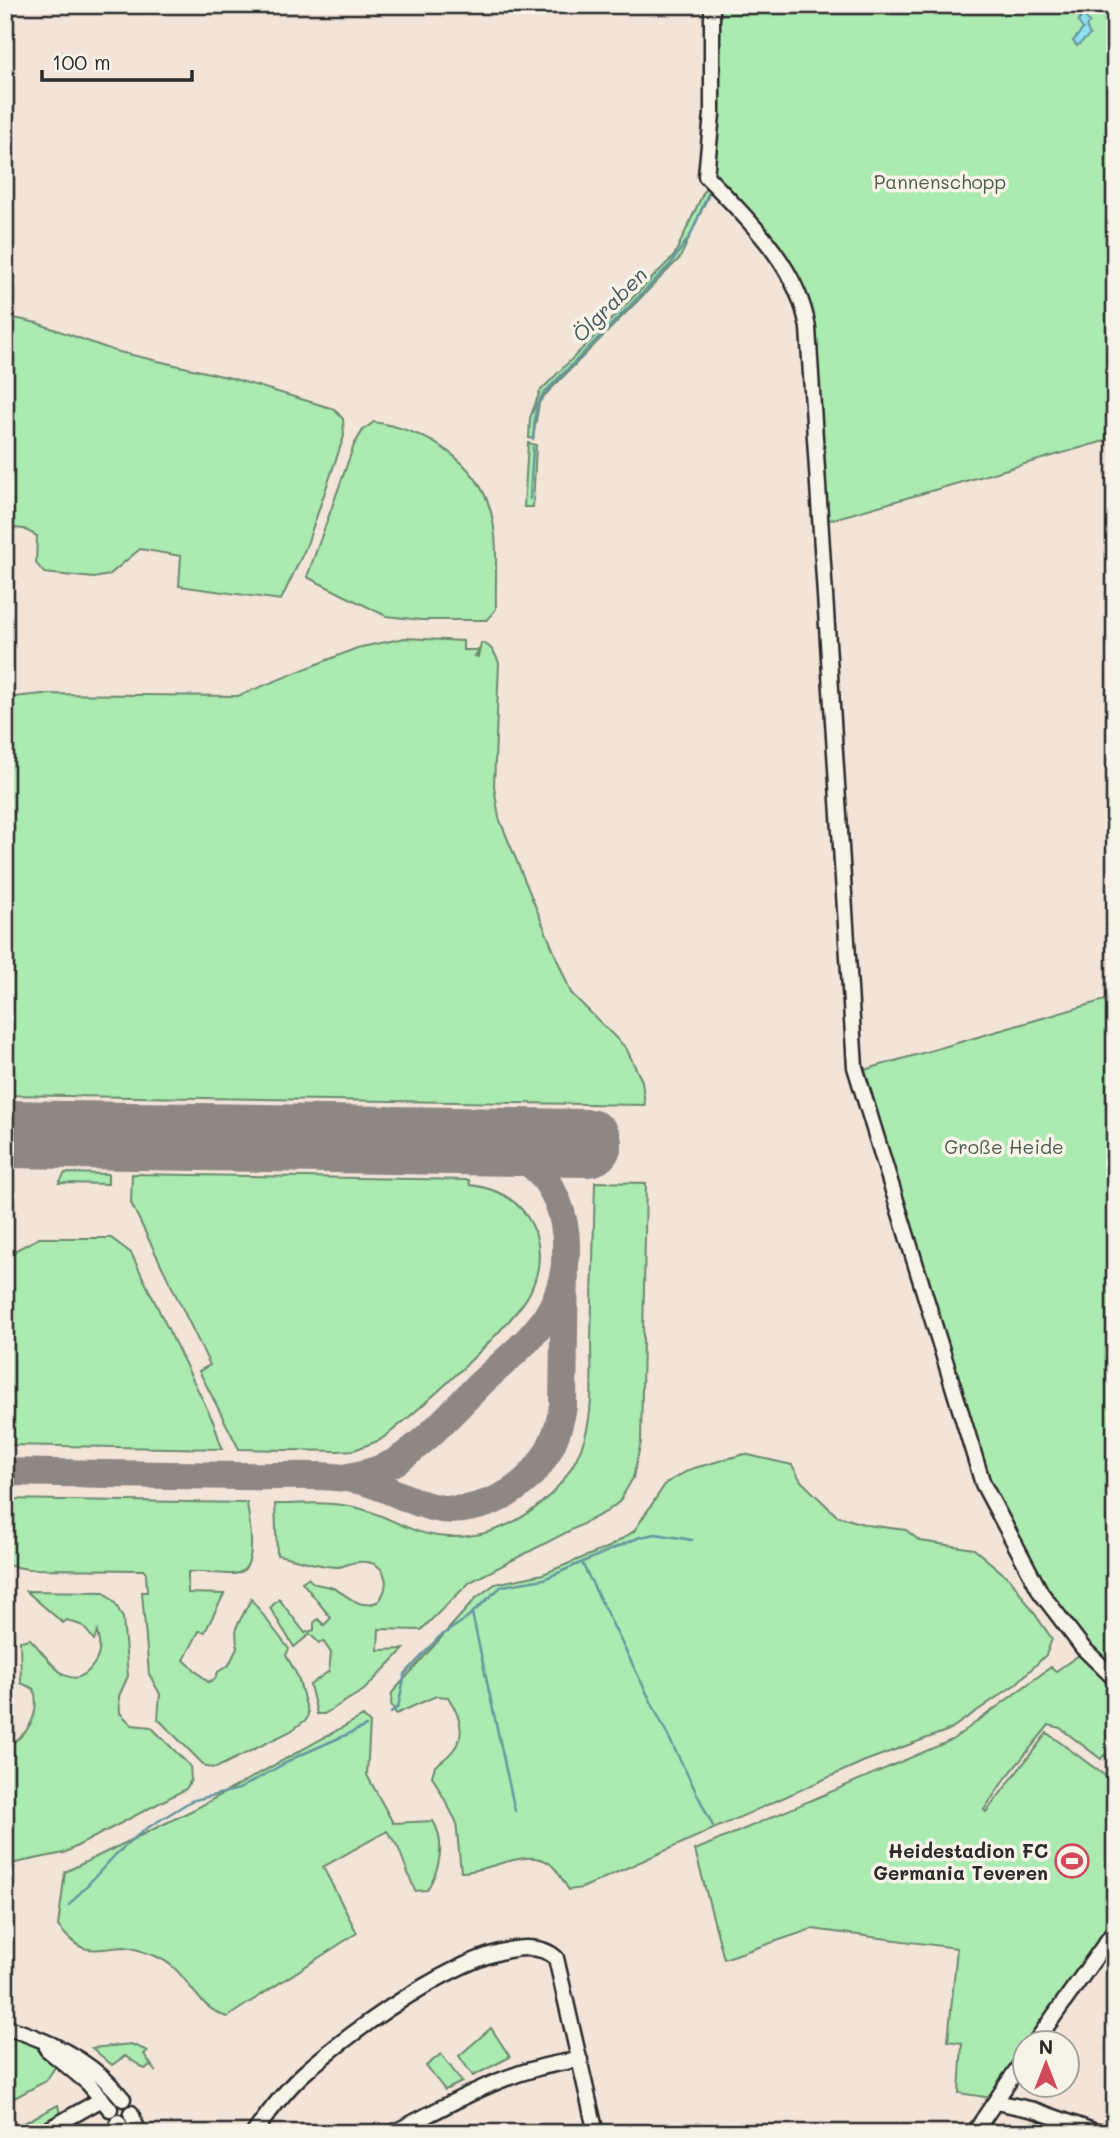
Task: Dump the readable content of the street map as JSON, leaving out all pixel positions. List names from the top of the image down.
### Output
{
  "water": ["Ölgraben"],
  "parks": ["Pannenschopp", "Große Heide"],
  "places": {
    "sports": ["Heidestadion FC Germania Teveren"]
  },
  "scale_bar": "100 m",
  "north": "top"
}
